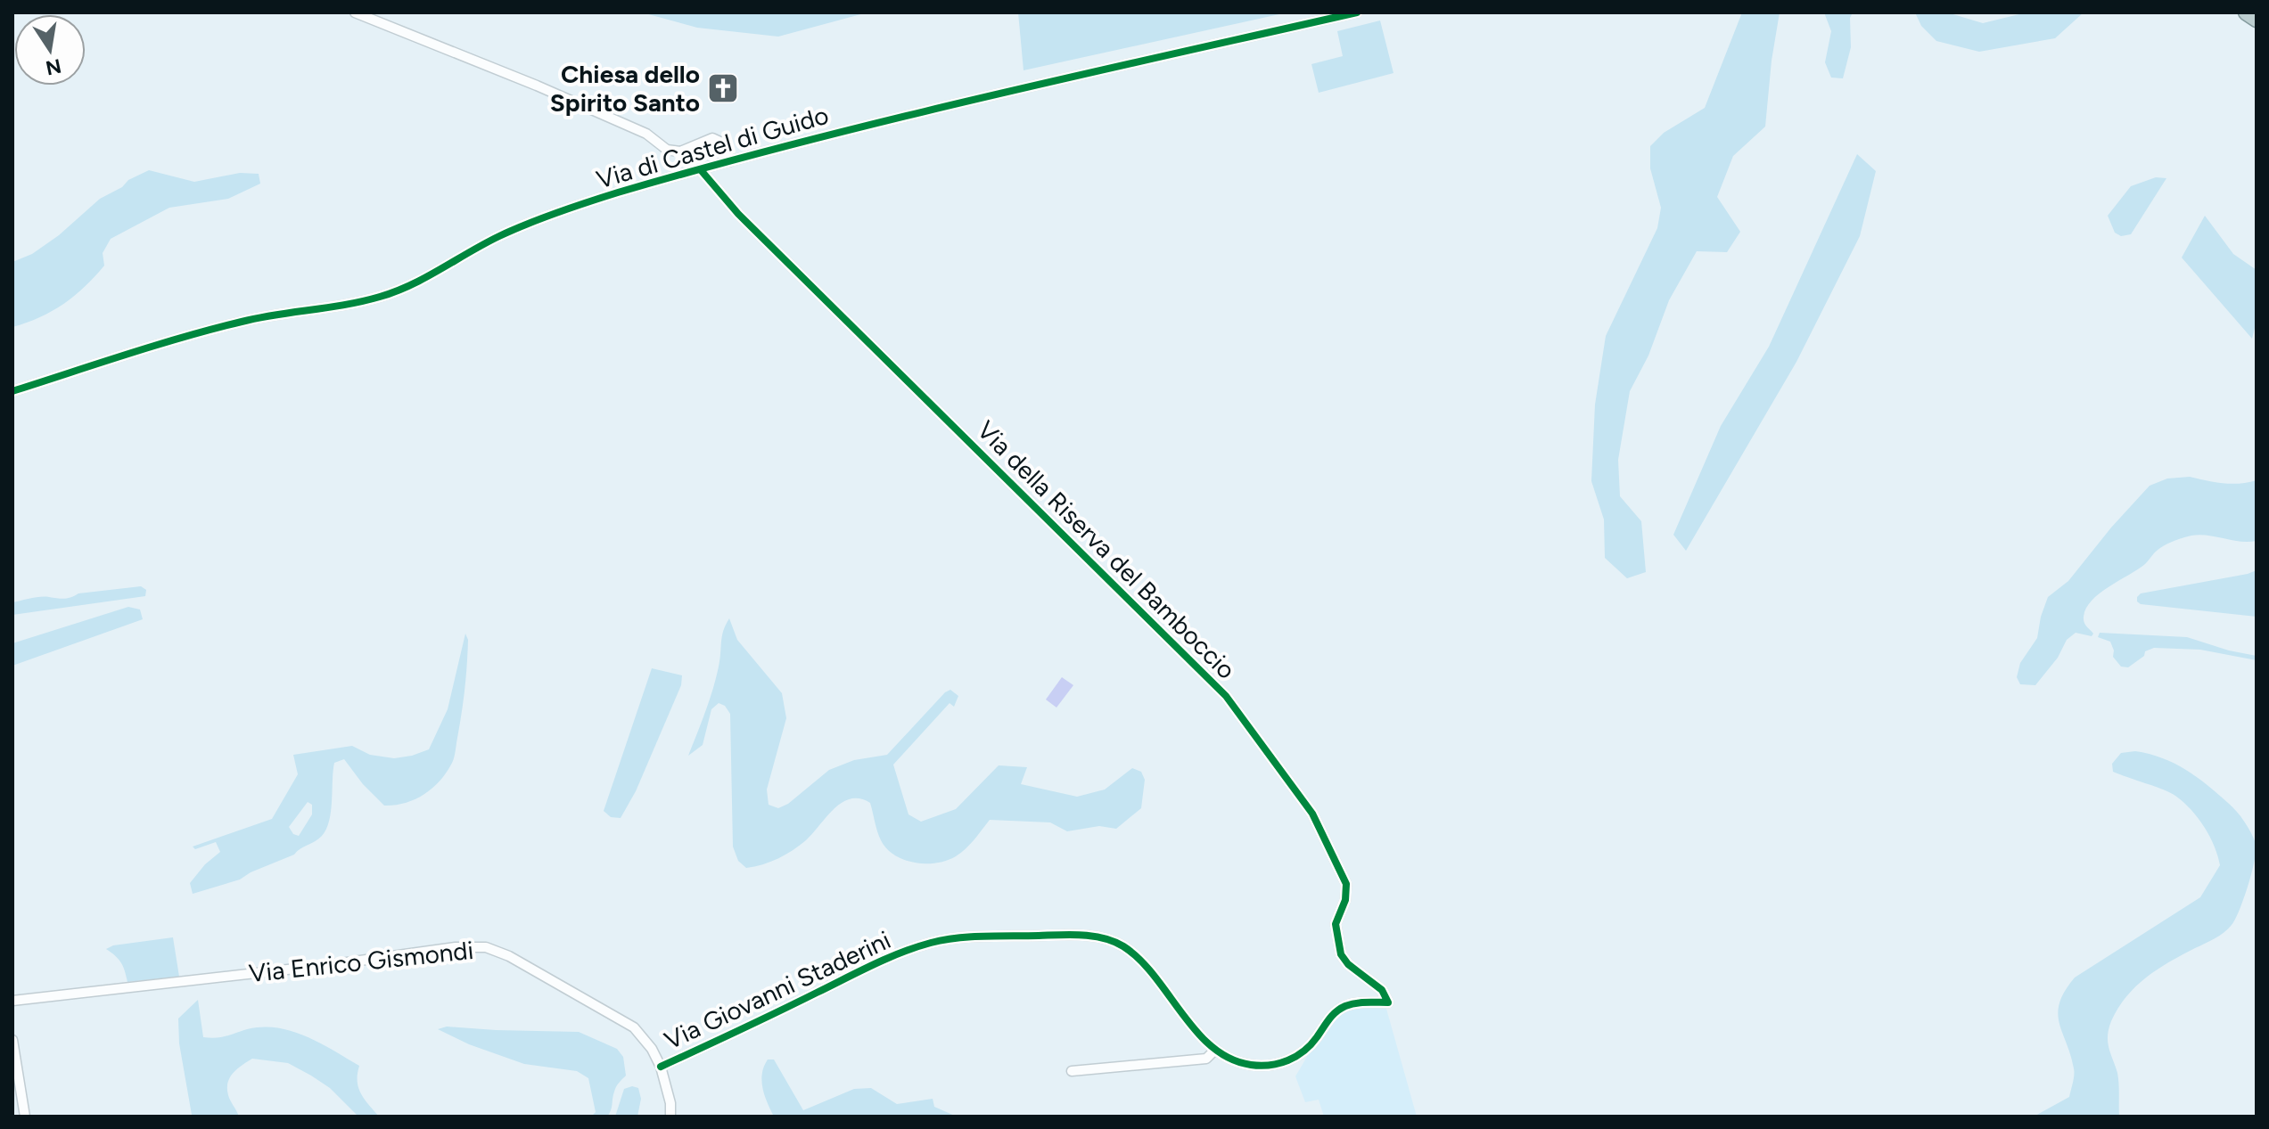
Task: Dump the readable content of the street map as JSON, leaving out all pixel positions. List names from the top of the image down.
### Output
{
  "streets": {
    "street": [
      "Via di Castel di Guido",
      "Via della Riserva del Bamboccio",
      "Via Enrico Gismondi",
      "Via Giovanni Staderini"
    ]
  },
  "crossings": [
    ["Via di Castel di Guido", "Via della Riserva del Bamboccio"],
    ["Via della Riserva del Bamboccio", "Via Giovanni Staderini"],
    ["Via Enrico Gismondi", "Via Giovanni Staderini"]
  ],
  "places": {
    "church": ["Chiesa dello Spirito Santo"]
  },
  "north": "bottom"
}
